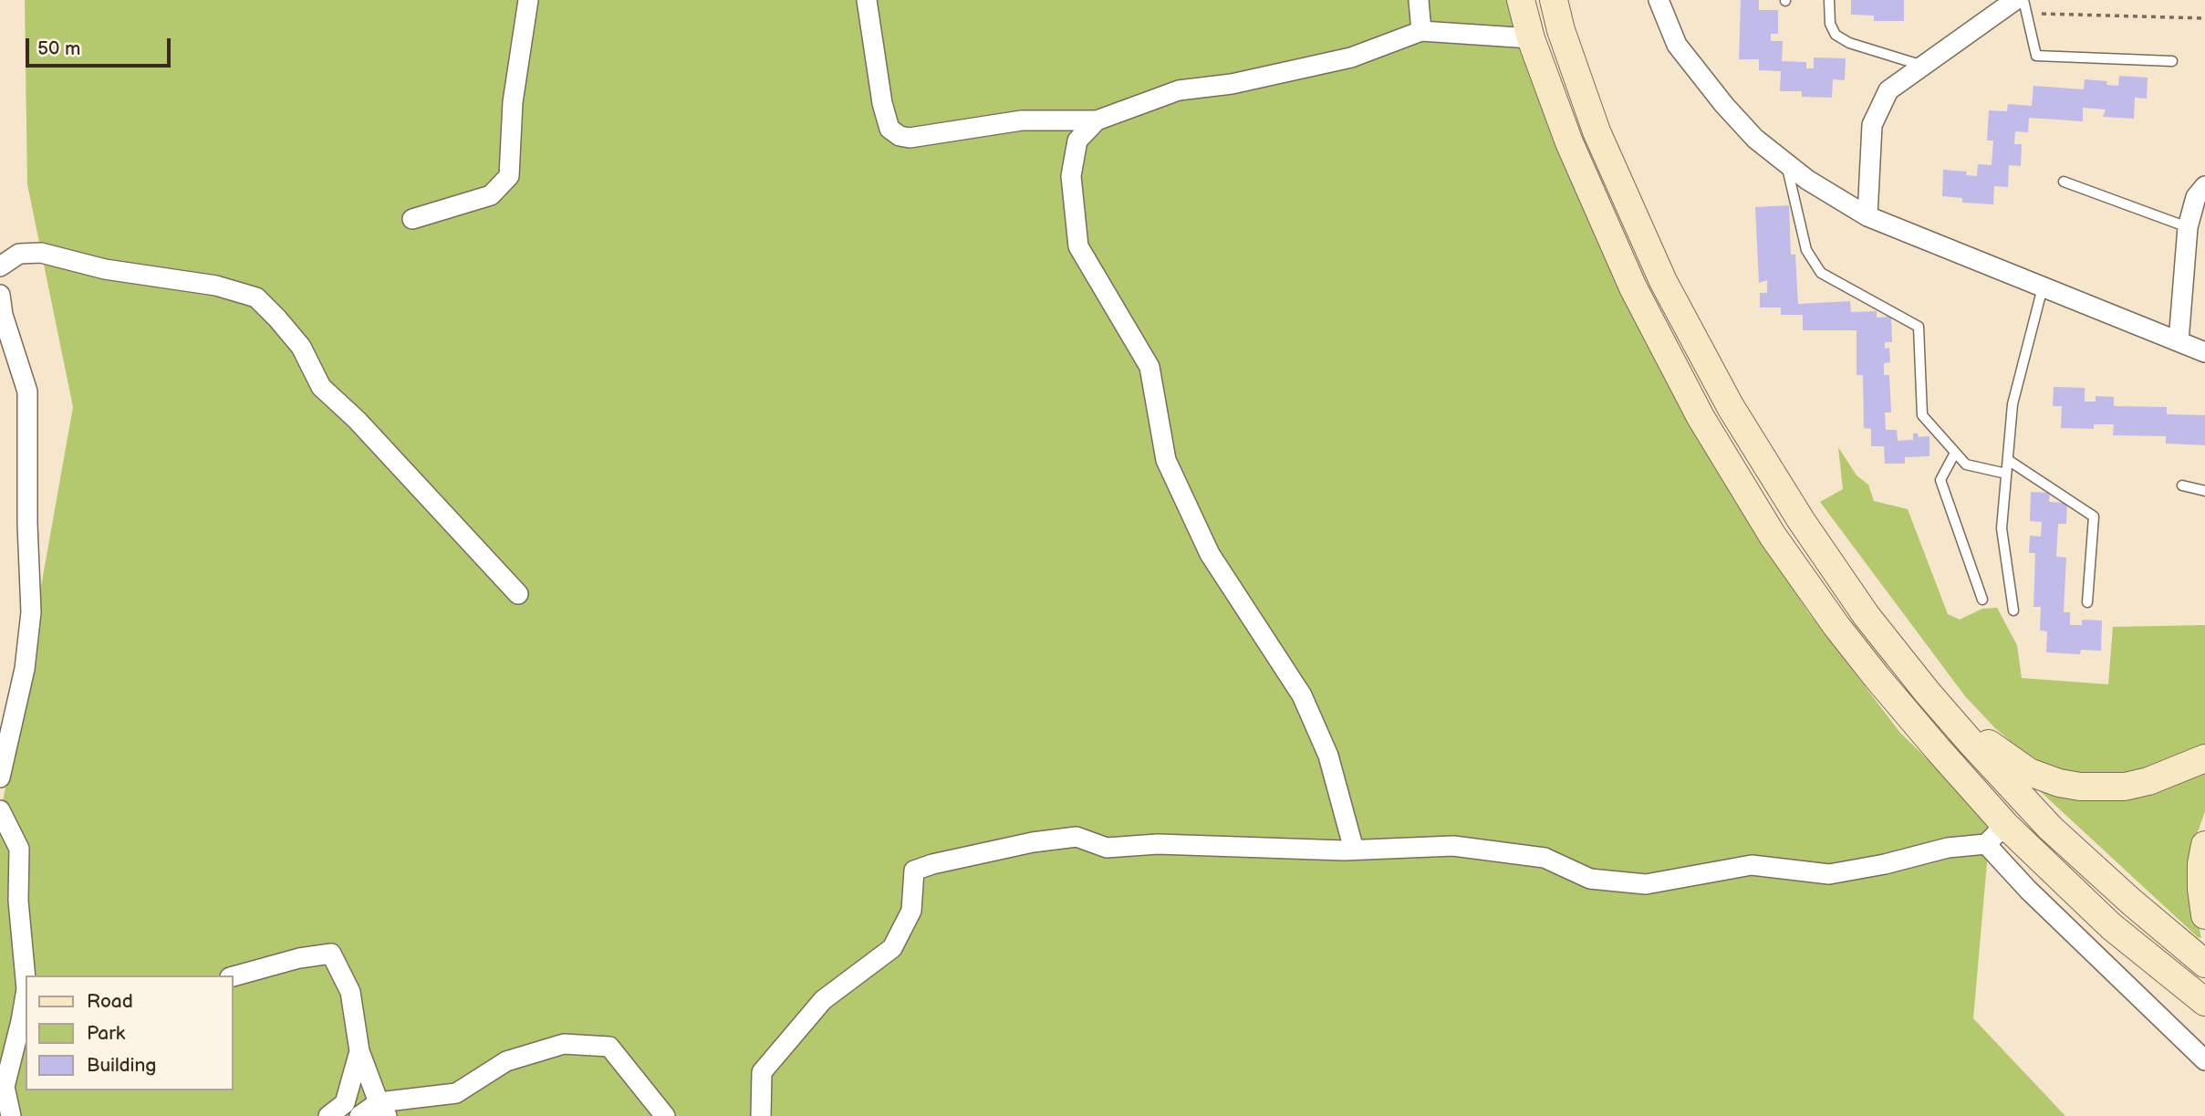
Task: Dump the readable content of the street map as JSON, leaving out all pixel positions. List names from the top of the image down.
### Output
{
  "legend": ["Road", "Park", "Building"],
  "scale_bar": "50 m"
}
